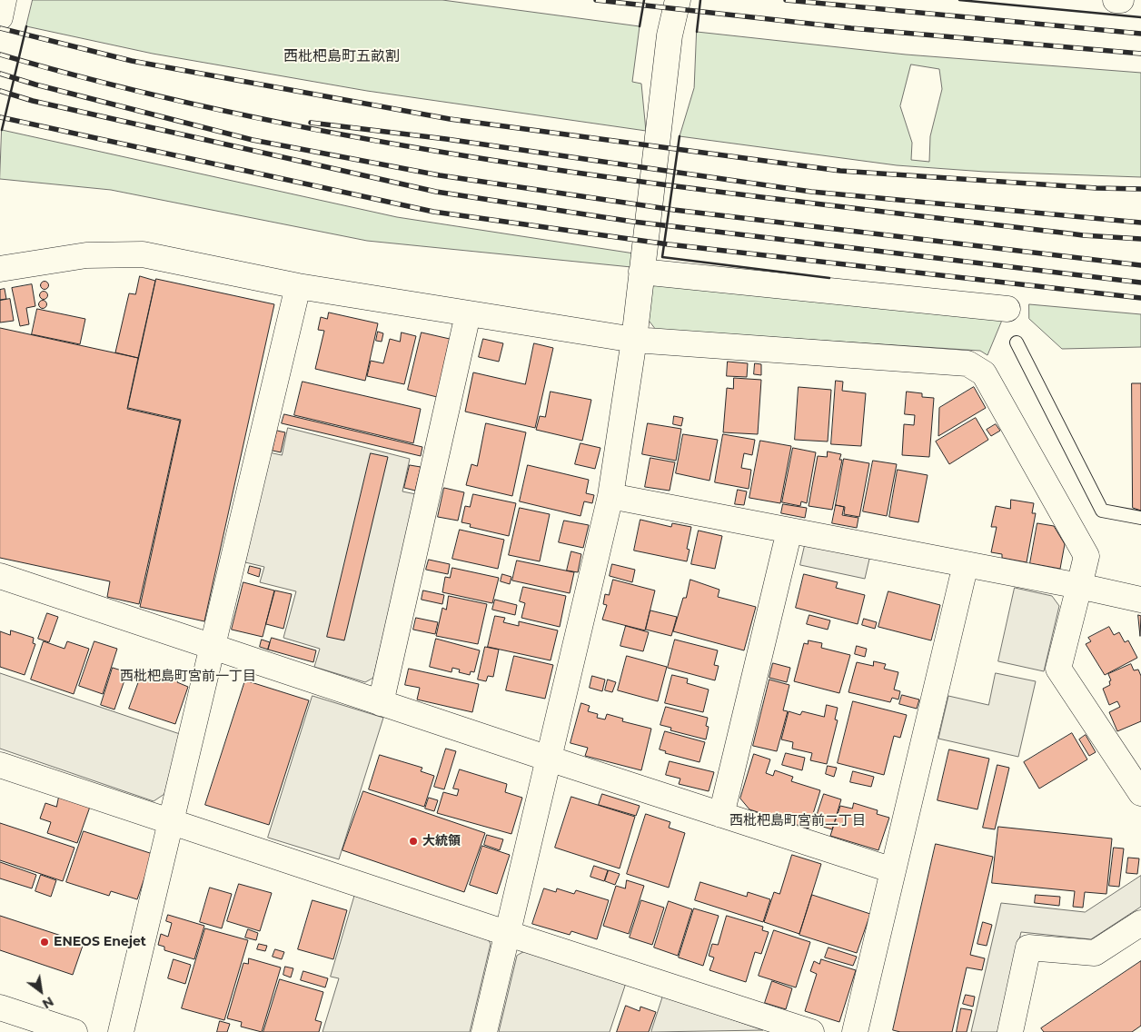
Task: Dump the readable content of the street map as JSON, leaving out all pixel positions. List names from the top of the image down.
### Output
{
  "districts": ["西枇杷島町五畝割", "西枇杷島町宮前一丁目", "西枇杷島町宮前二丁目"],
  "places": ["大統領", "ENEOS Enejet"],
  "north": "bottom right"
}
